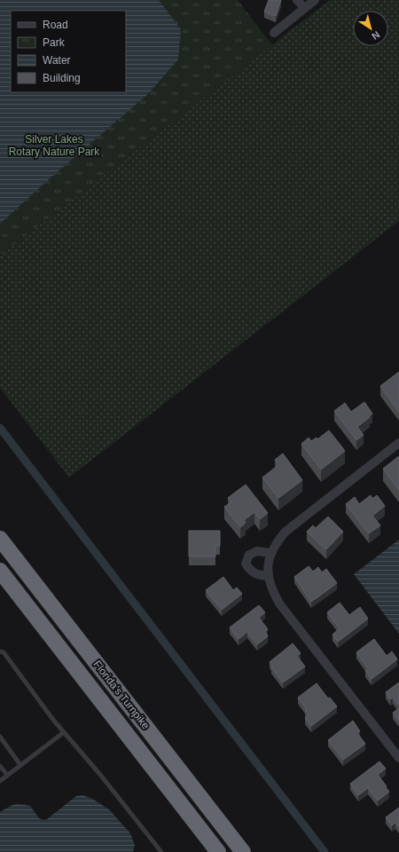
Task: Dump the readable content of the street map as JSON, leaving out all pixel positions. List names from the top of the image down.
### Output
{
  "streets": {
    "highway": ["Florida's Turnpike"]
  },
  "parks": ["Silver Lakes Rotary Nature Park"],
  "legend": [
    "Road",
    "Park",
    "Water",
    "Building"
  ],
  "north": "bottom right"
}
